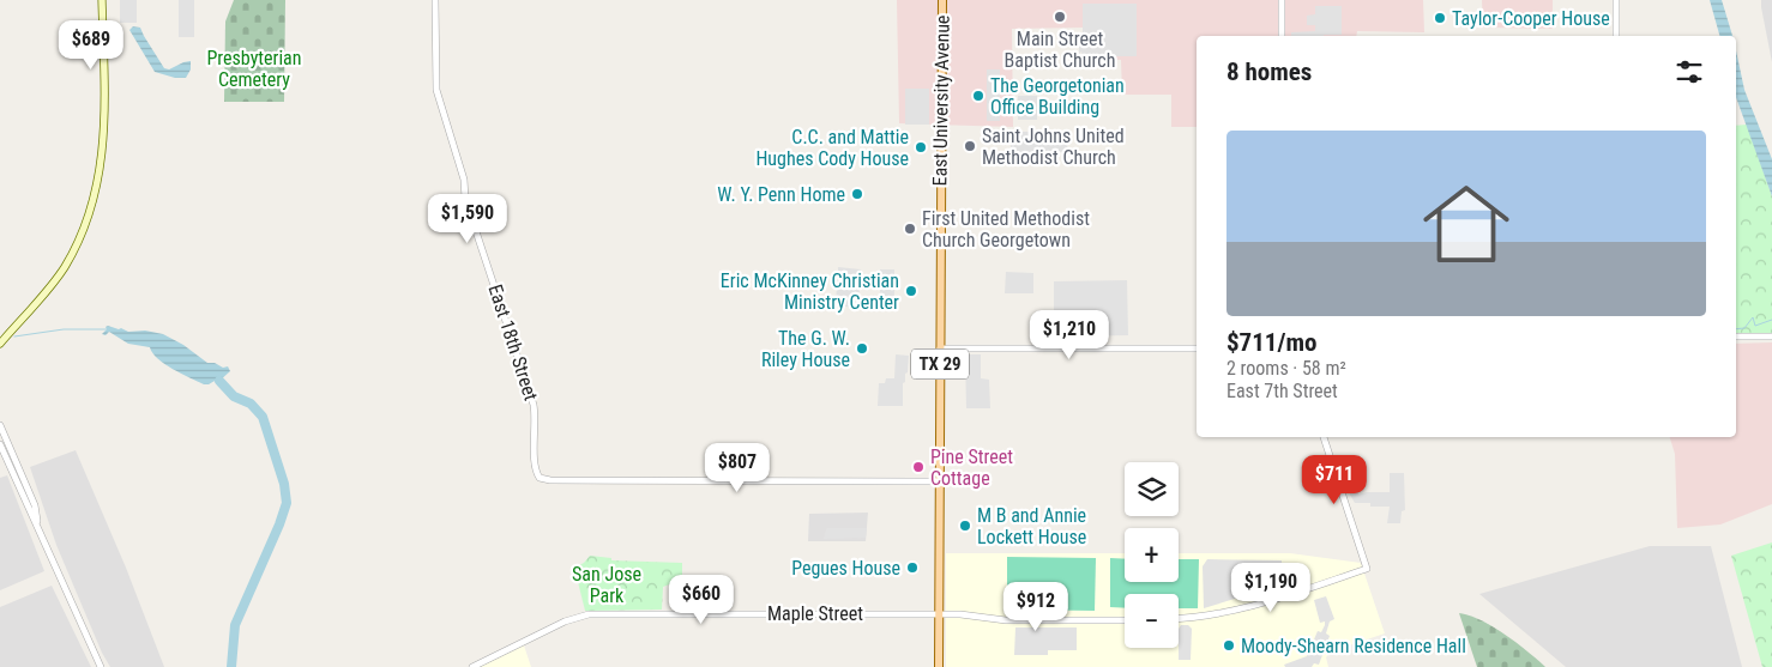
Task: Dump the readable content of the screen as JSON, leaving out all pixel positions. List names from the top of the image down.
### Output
{
  "streets": {
    "main road": ["East University Avenue", "TX 29"],
    "street": ["East 18th Street", "Maple Street"]
  },
  "crossings": [
    ["East University Avenue", "East 18th Street"],
    ["East University Avenue", "Maple Street"]
  ],
  "parks": ["Presbyterian Cemetery", "San Jose Park"],
  "places": [
    "Main Street Baptist Church",
    "Taylor-Cooper House",
    "The Georgetonian Office Building",
    "Saint Johns United Methodist Church",
    "C.C. and Mattie Hughes Cody House",
    "W. Y. Penn Home",
    "First United Methodist Church Georgetown",
    "Eric McKinney Christian Ministry Center",
    "The G. W. Riley House",
    "Pine Street Cottage",
    "M B and Annie Lockett House",
    "Pegues House",
    "Moody-Shearn Residence Hall"
  ],
  "page": {
    "price": [
      "$689",
      "$1,590",
      "$1,210",
      "$807",
      "$711",
      "$1,190",
      "$660",
      "$912"
    ],
    "heading": "8 homes",
    "list": [
      {
        "name": "$711/mo",
        "note": "2 rooms · 58 m² · East 7th Street"
      }
    ],
    "map_buttons": ["+", "−"]
  }
}
